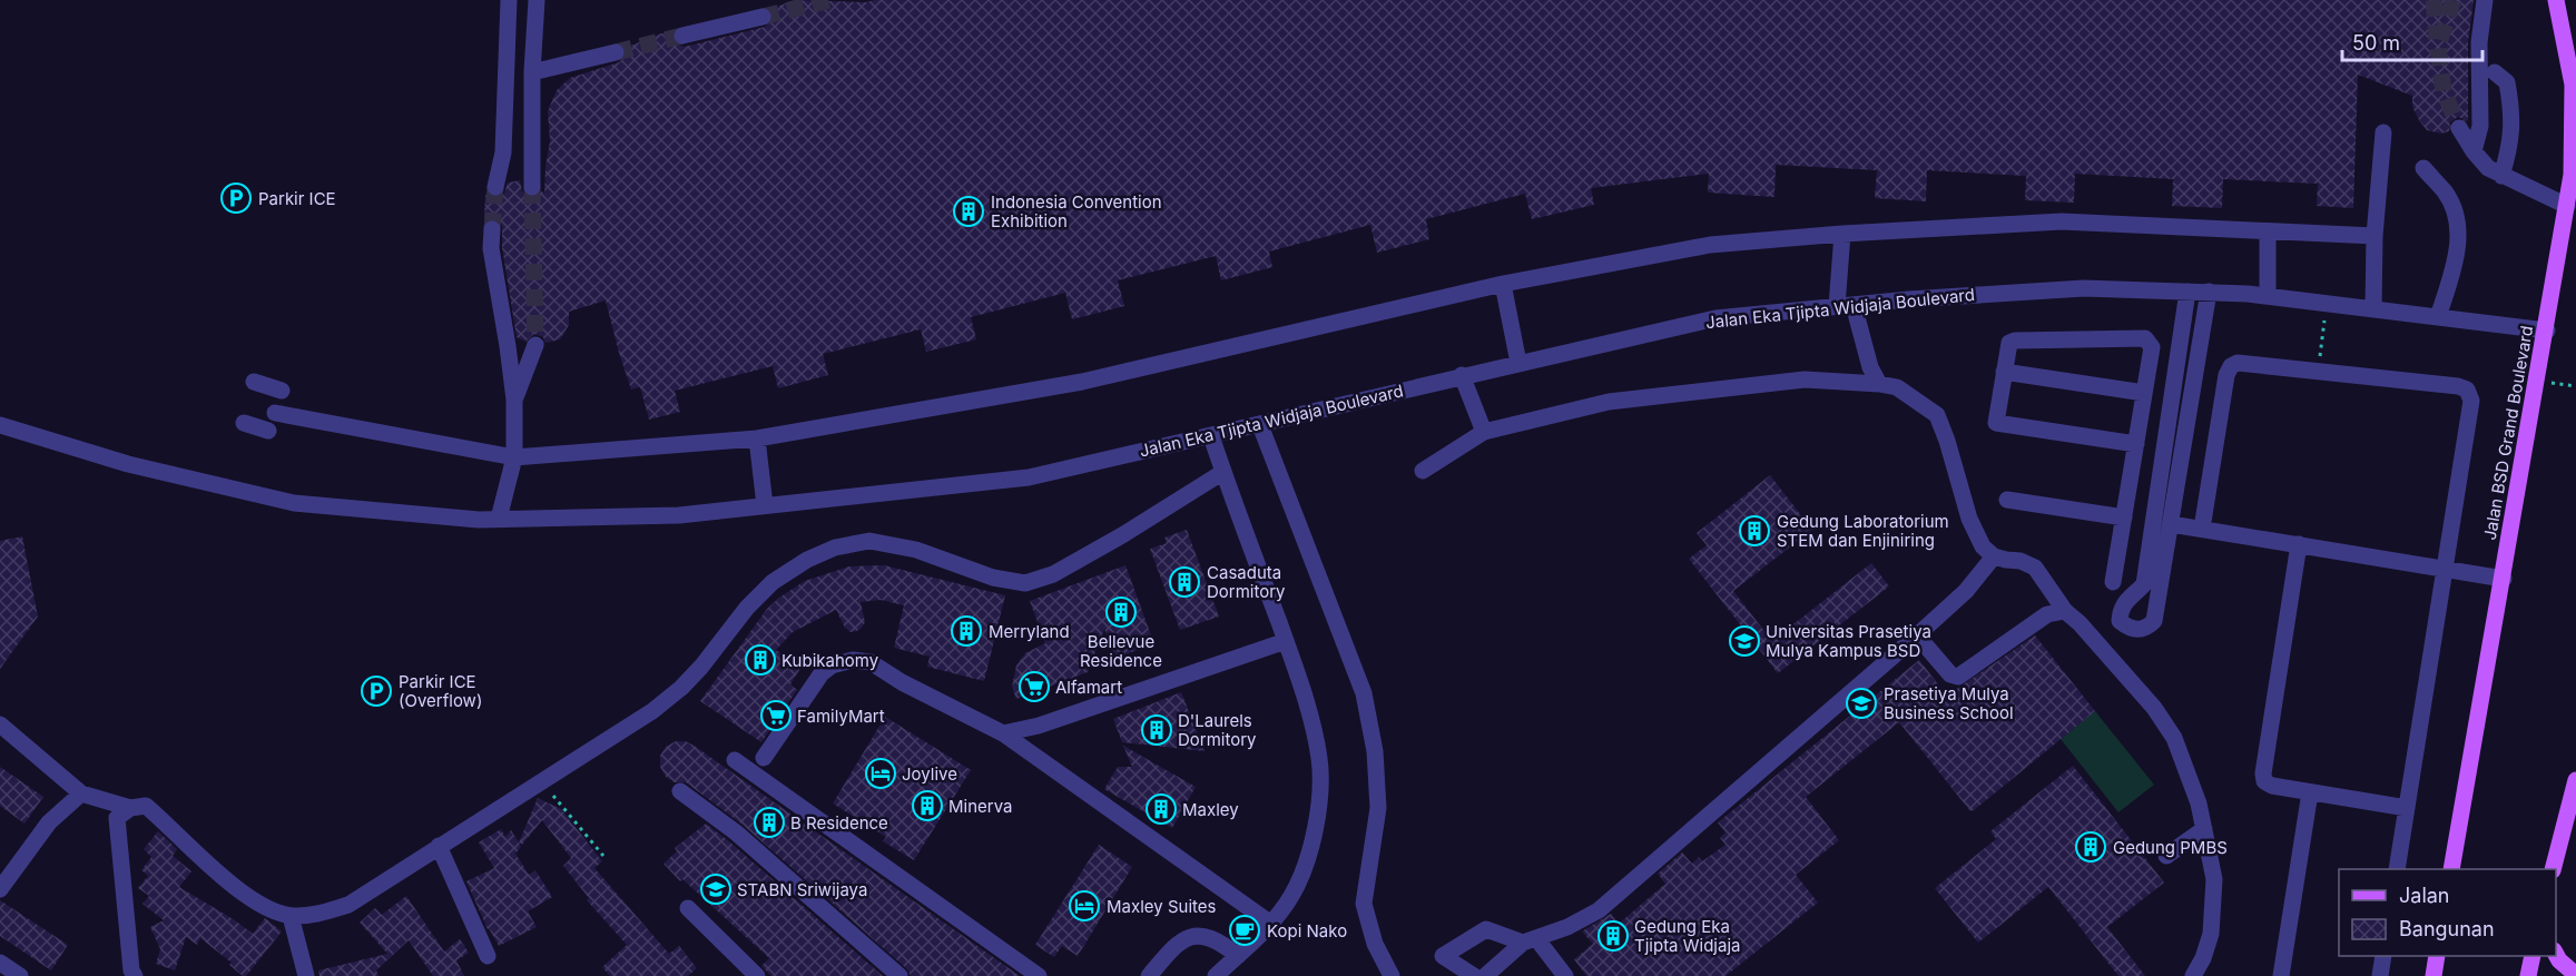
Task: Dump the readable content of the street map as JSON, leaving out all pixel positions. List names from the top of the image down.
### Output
{
  "streets": {
    "main road": ["Jalan BSD Grand Boulevard"],
    "street": ["Jalan Eka Tjipta Widjaja Boulevard"]
  },
  "crossings": [
    ["Jalan Eka Tjipta Widjaja Boulevard", "Jalan BSD Grand Boulevard"]
  ],
  "places": {
    "parking": ["Parkir ICE", "Parkir ICE (Overflow)"],
    "building": [
      "Indonesia Convention Exhibition",
      "Gedung Laboratorium STEM dan Enjiniring",
      "Casaduta Dormitory",
      "Bellevue Residence",
      "Merryland",
      "Kubikahomy",
      "D'Laurels Dormitory",
      "Minerva",
      "Maxley",
      "B Residence",
      "Gedung PMBS",
      "Gedung Eka Tjipta Widjaja"
    ],
    "school or university": ["Universitas Prasetiya Mulya Kampus BSD", "Prasetiya Mulya Business School", "STABN Sriwijaya"],
    "supermarket": ["Alfamart", "FamilyMart"],
    "hotel": ["Joylive", "Maxley Suites"],
    "cafe": ["Kopi Nako"]
  },
  "legend": ["Jalan", "Bangunan"],
  "scale_bar": "50 m"
}
